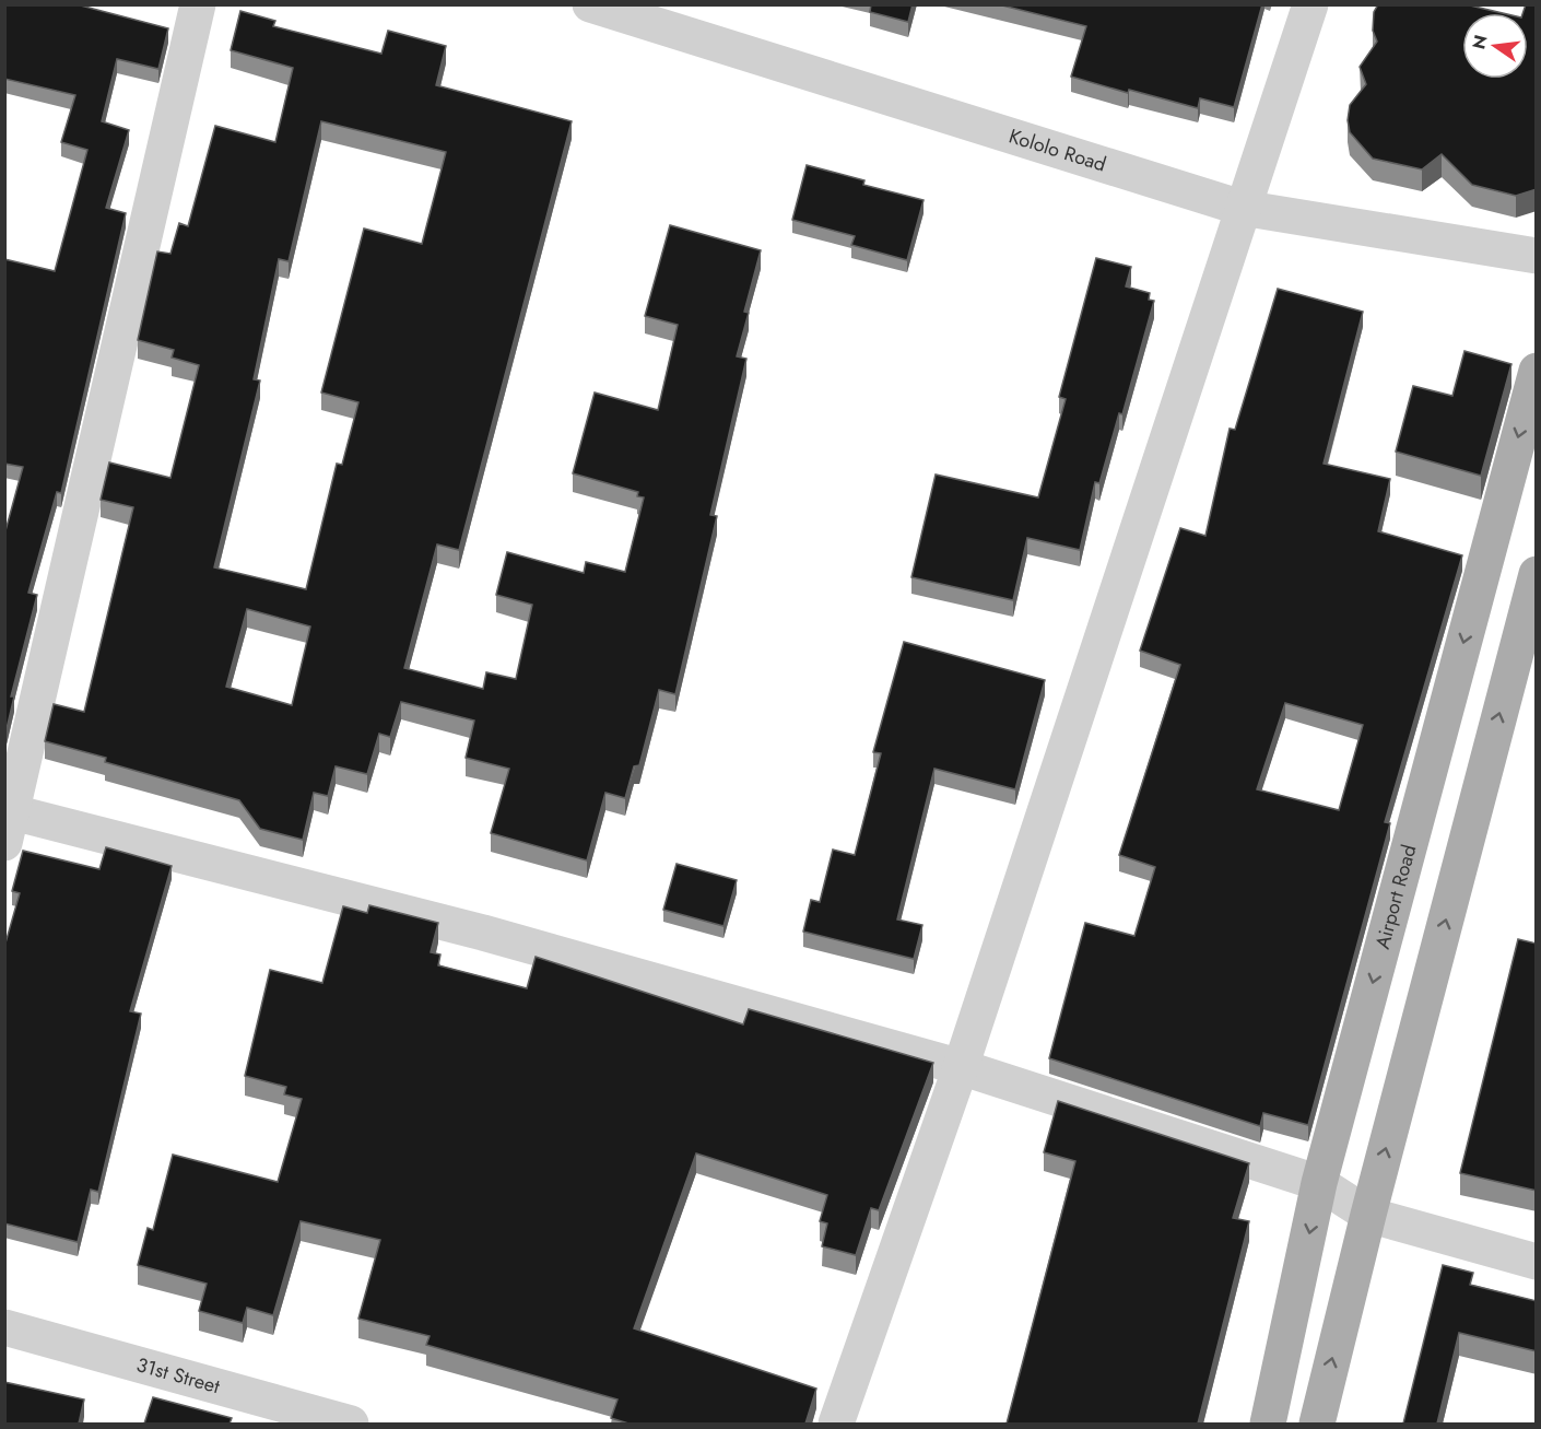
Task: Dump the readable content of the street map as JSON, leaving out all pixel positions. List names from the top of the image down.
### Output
{
  "streets": {
    "main road": ["Airport Road"],
    "street": ["Kololo Road", "31st Street"]
  },
  "north": "left"
}
